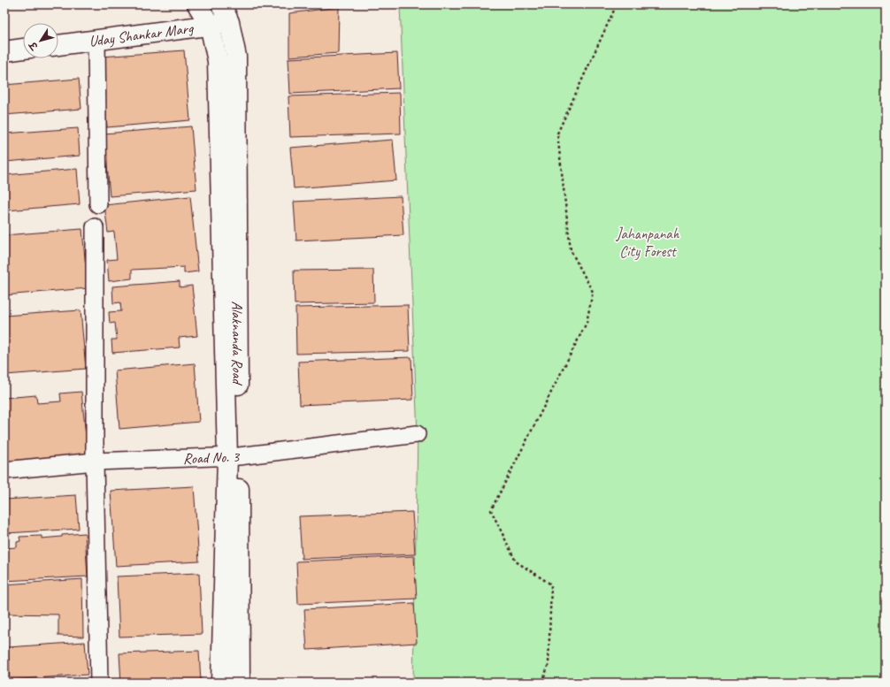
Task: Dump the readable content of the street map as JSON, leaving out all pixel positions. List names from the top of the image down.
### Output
{
  "streets": {
    "street": ["Uday Shankar Marg", "Alaknanda Road", "Road No. 3"]
  },
  "crossings": [
    ["Uday Shankar Marg", "Alaknanda Road"],
    ["Alaknanda Road", "Road No. 3"]
  ],
  "parks": ["Jahanpanah City Forest"],
  "north": "bottom left"
}
